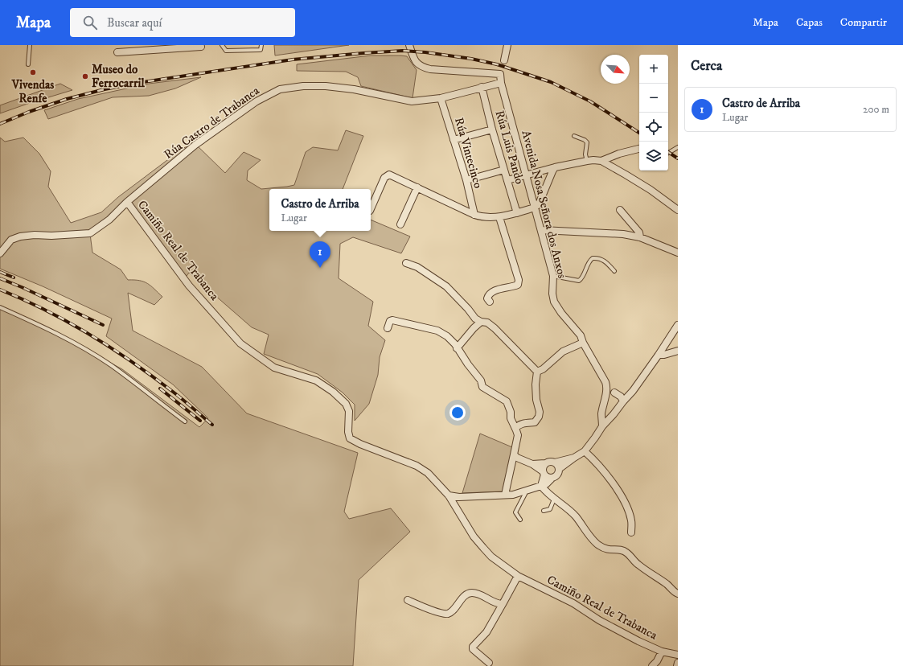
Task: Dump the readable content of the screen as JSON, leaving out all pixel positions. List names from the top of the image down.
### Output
{
  "streets": {
    "street": [
      "Rúa Castro de Trabanca",
      "Rúa Luis Pando",
      "Rúa Vintecinco",
      "Avenida Nosa Señora dos Anxos",
      "Camiño Real de Trabanca"
    ]
  },
  "crossings": [
    ["Rúa Castro de Trabanca", "Rúa Luis Pando"],
    ["Rúa Castro de Trabanca", "Rúa Vintecinco"],
    ["Rúa Castro de Trabanca", "Avenida Nosa Señora dos Anxos"],
    ["Rúa Castro de Trabanca", "Camiño Real de Trabanca"]
  ],
  "places": ["Vivendas Renfe", "Museo do Ferrocarril"],
  "north": "bottom right",
  "page": {
    "header": "Mapa",
    "search": "Buscar aquí",
    "nav": ["Mapa", "Capas", "Compartir"],
    "heading": "Cerca",
    "map_buttons": ["+", "−"],
    "list": [
      {
        "mark": "1",
        "name": "Castro de Arriba",
        "note": "Lugar",
        "value": "200 m"
      }
    ],
    "popup": ["Castro de Arriba", "Lugar"],
    "pins": "1"
  }
}
